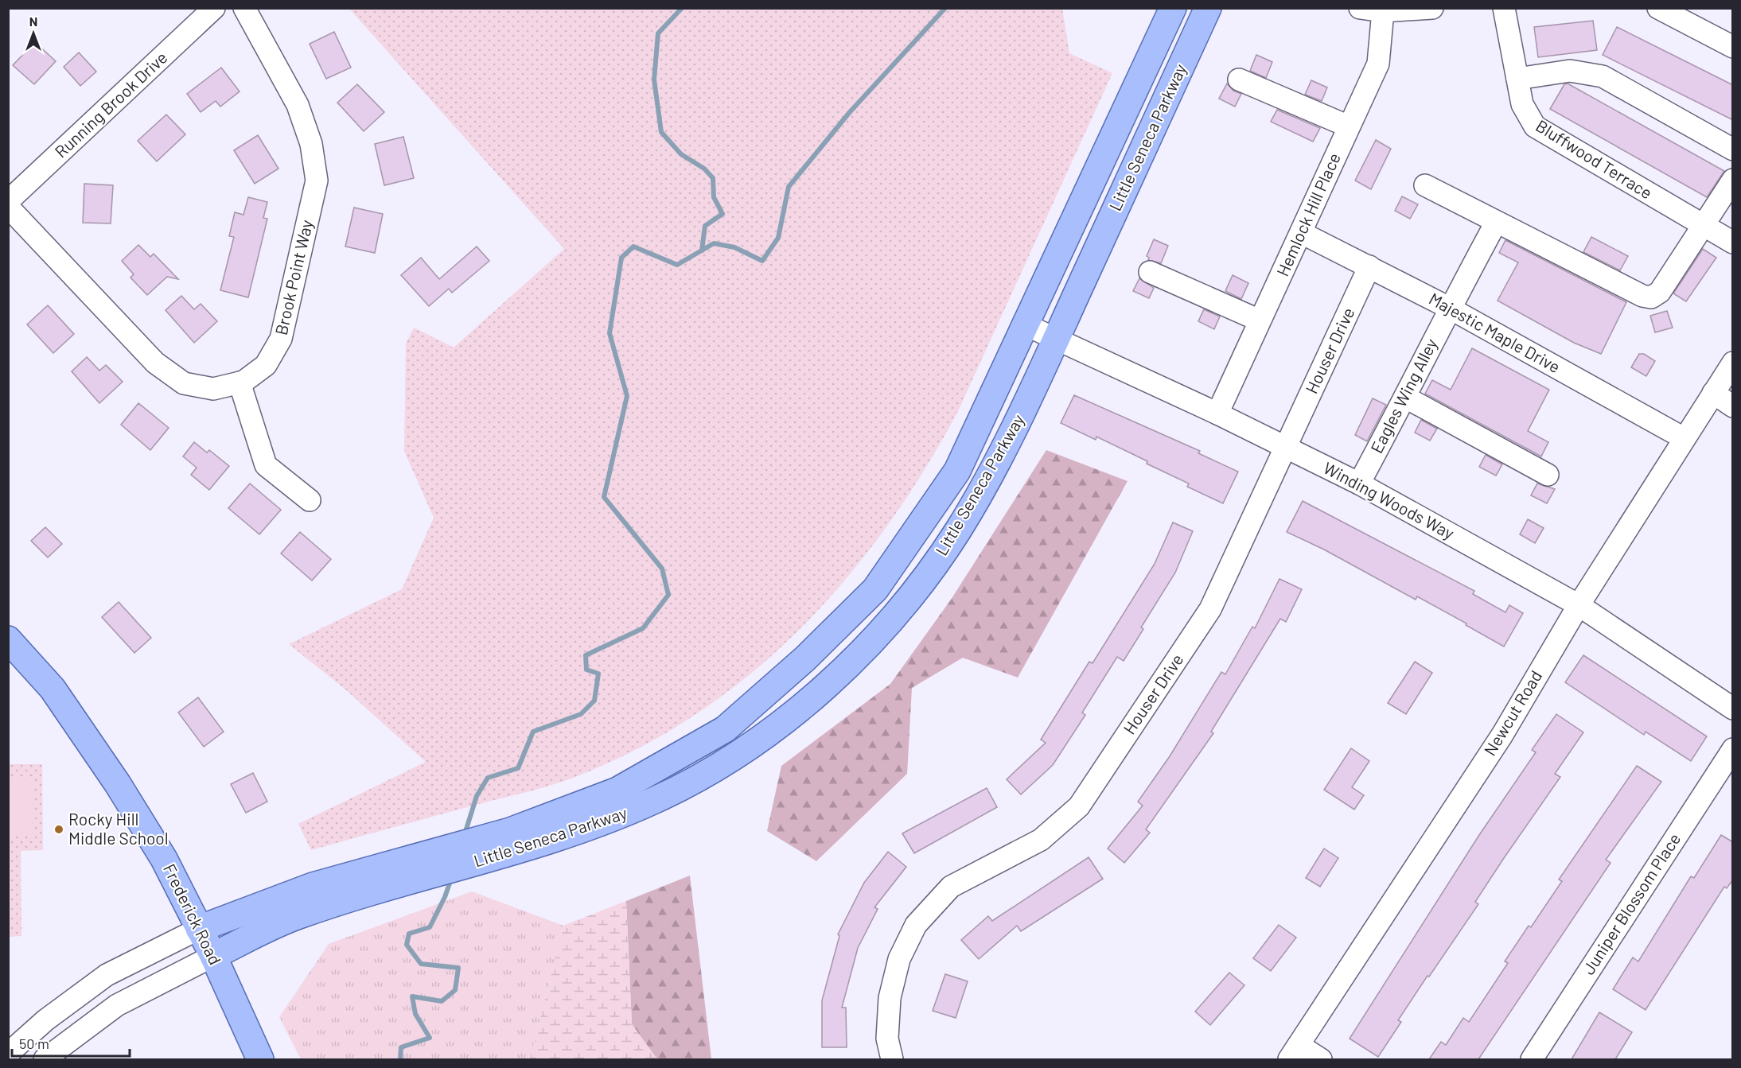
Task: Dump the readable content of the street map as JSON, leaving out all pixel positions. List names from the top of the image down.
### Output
{
  "streets": {
    "main road": ["Little Seneca Parkway", "Frederick Road"],
    "street": [
      "Running Brook Drive",
      "Bluffwood Terrace",
      "Hemlock Hill Place",
      "Brook Point Way",
      "Majestic Maple Drive",
      "Houser Drive",
      "Eagles Wing Alley",
      "Winding Woods Way",
      "Newcut Road",
      "Juniper Blossom Place"
    ]
  },
  "crossings": [
    ["Little Seneca Parkway", "Winding Woods Way"],
    ["Little Seneca Parkway", "Frederick Road"],
    ["Hemlock Hill Place", "Majestic Maple Drive"],
    ["Hemlock Hill Place", "Winding Woods Way"],
    ["Majestic Maple Drive", "Houser Drive"],
    ["Majestic Maple Drive", "Eagles Wing Alley"],
    ["Majestic Maple Drive", "Newcut Road"],
    ["Houser Drive", "Winding Woods Way"],
    ["Eagles Wing Alley", "Winding Woods Way"],
    ["Winding Woods Way", "Newcut Road"]
  ],
  "places": ["Rocky Hill Middle School"],
  "scale_bar": "50 m",
  "north": "top"
}
